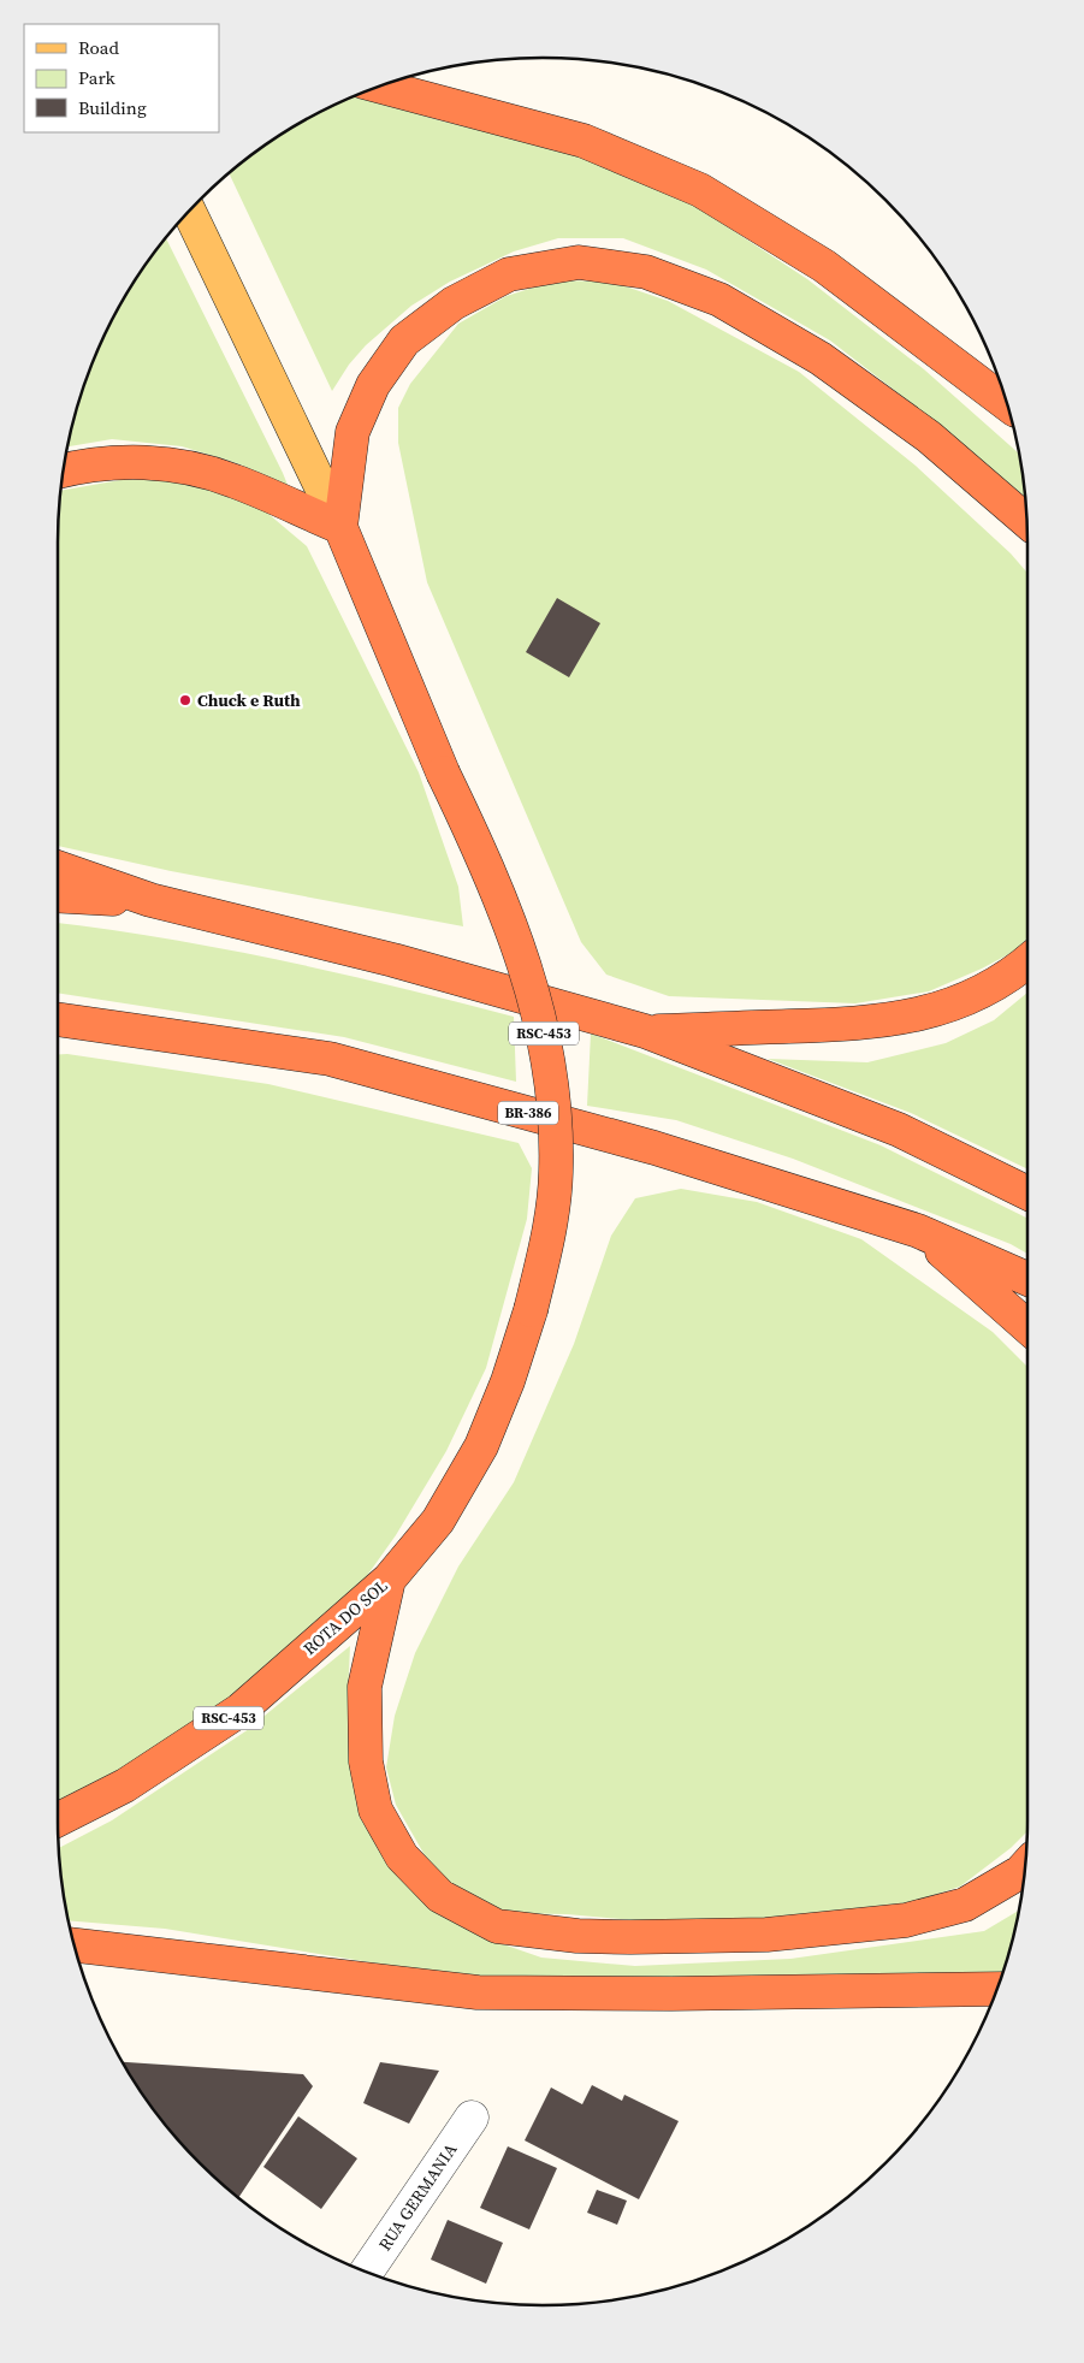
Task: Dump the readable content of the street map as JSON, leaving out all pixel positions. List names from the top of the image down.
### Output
{
  "streets": {
    "highway": ["RSC-453", "BR-386", "ROTA DO SOL"],
    "street": ["RUA GERMANIA"]
  },
  "places": ["Chuck e Ruth"],
  "legend": ["Road", "Park", "Building"]
}
